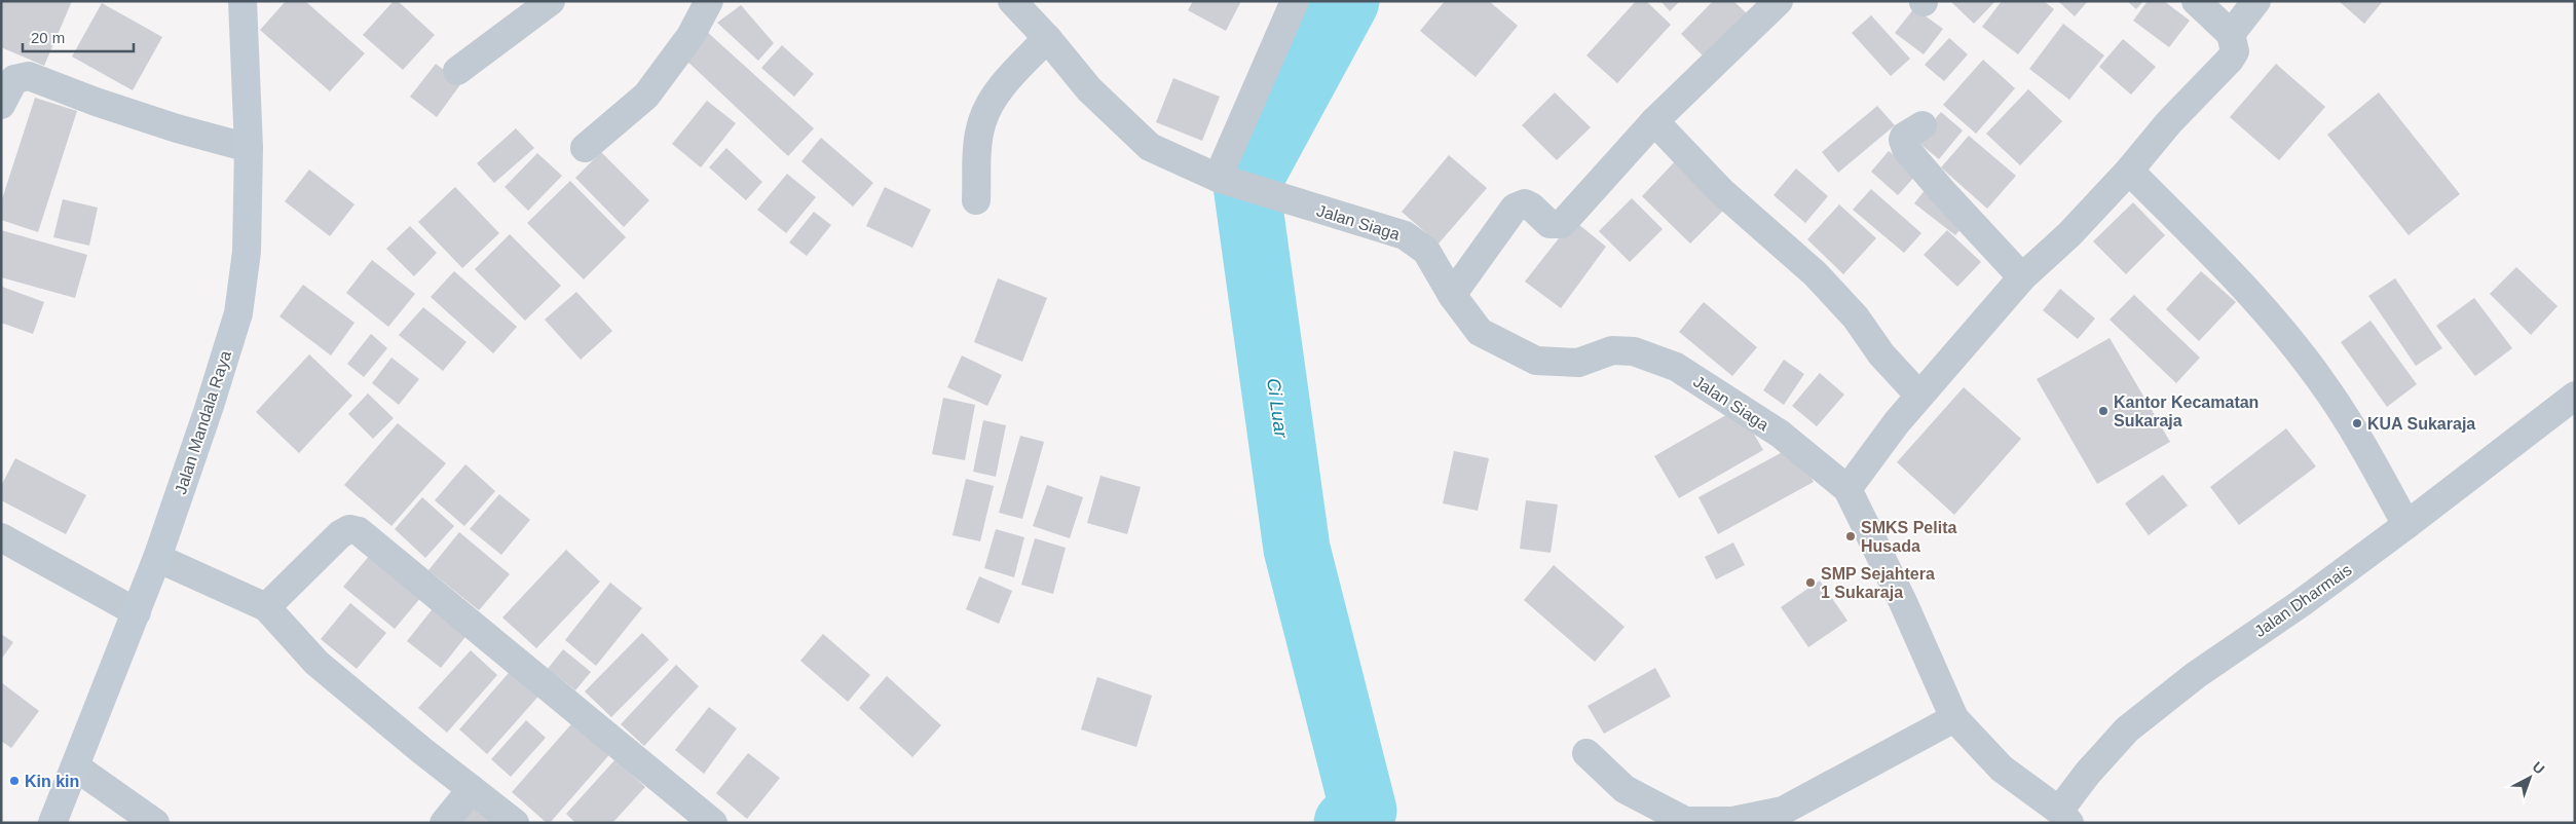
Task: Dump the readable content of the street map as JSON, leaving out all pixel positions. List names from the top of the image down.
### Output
{
  "streets": {
    "street": ["Jalan Siaga", "Jalan Mandala Raya", "Jalan Dharmais"]
  },
  "crossings": [
    ["Jalan Siaga", "Jalan Dharmais"]
  ],
  "water": ["Ci Luar"],
  "places": [
    "Kantor Kecamatan Sukaraja",
    "KUA Sukaraja",
    "SMKS Pelita Husada",
    "SMP Sejahtera 1 Sukaraja",
    "Kin kin"
  ],
  "scale_bar": "20 m",
  "north": "top right"
}
